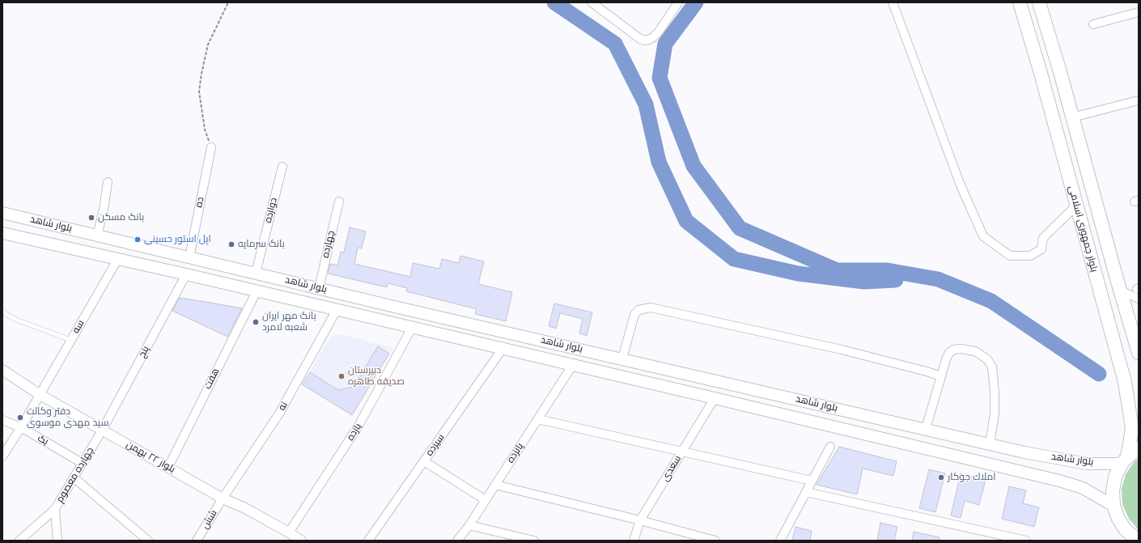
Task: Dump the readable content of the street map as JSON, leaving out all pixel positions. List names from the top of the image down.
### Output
{
  "streets": {
    "main road": ["بلوار شاهد", "بلوار جمهوری اسلامی"],
    "street": [
      "ده",
      "دوازده",
      "چهارده",
      "سه",
      "پنج",
      "هفت",
      "نه",
      "یازده",
      "یک",
      "سیزده",
      "پانزده",
      "بلوار ۲۲ بهمن",
      "سعدی",
      "چهارده معصوم",
      "شش"
    ]
  },
  "crossings": [
    ["ده", "بلوار شاهد"],
    ["دوازده", "بلوار شاهد"],
    ["بلوار شاهد", "بلوار جمهوری اسلامی"],
    ["بلوار شاهد", "چهارده"],
    ["بلوار شاهد", "سه"],
    ["بلوار شاهد", "پنج"],
    ["بلوار شاهد", "هفت"],
    ["بلوار شاهد", "نه"],
    ["بلوار شاهد", "یازده"],
    ["بلوار شاهد", "سیزده"],
    ["بلوار شاهد", "پانزده"],
    ["بلوار شاهد", "سعدی"],
    ["سه", "یک"],
    ["سه", "بلوار ۲۲ بهمن"],
    ["پنج", "بلوار ۲۲ بهمن"],
    ["پنج", "چهارده معصوم"],
    ["هفت", "بلوار ۲۲ بهمن"],
    ["نه", "بلوار ۲۲ بهمن"],
    ["نه", "شش"],
    ["یازده", "بلوار ۲۲ بهمن"],
    ["یک", "چهارده معصوم"],
    ["بلوار ۲۲ بهمن", "چهارده معصوم"],
    ["بلوار ۲۲ بهمن", "شش"]
  ],
  "places": [
    "بانک مسکن",
    "اپل استور حسینی",
    "بانک سرمایه",
    "بانک مهر ایران شعبه لامرد",
    "دبیرستان صدیقه طاهره",
    "دفتر وكالت سید مهدی موسوی",
    "املاك جوكار"
  ]
}
